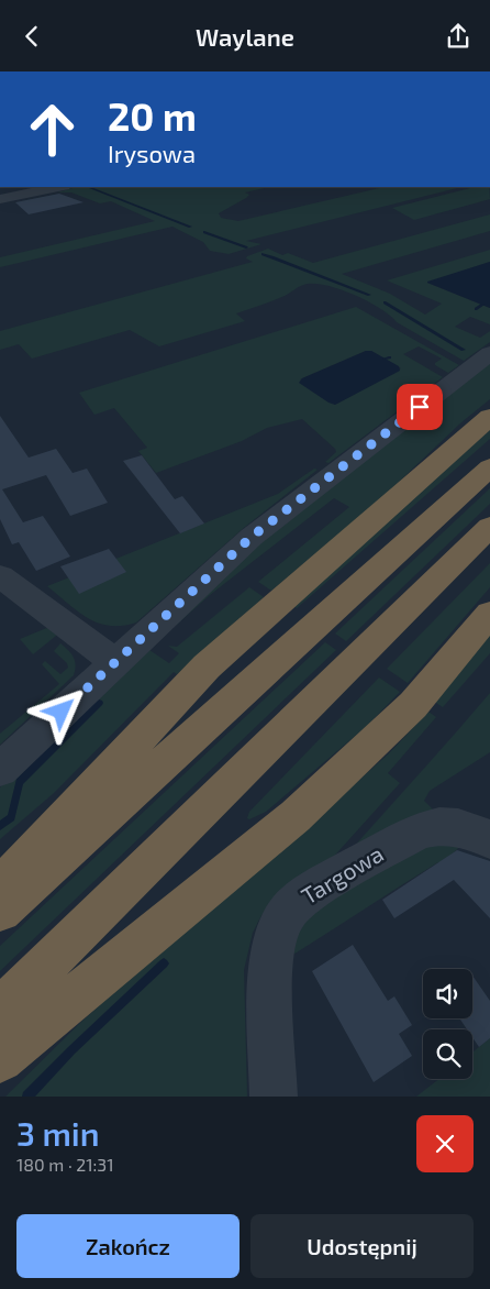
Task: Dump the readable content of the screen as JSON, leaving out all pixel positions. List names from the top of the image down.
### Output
{
  "streets": {
    "street": ["Targowa"]
  },
  "page": {
    "header": "Waylane",
    "turn": ["20 m", "Irysowa"],
    "heading": ["3 min", "180 m · 21:31"],
    "buttons": ["Zakończ", "Udostępnij"]
  }
}
